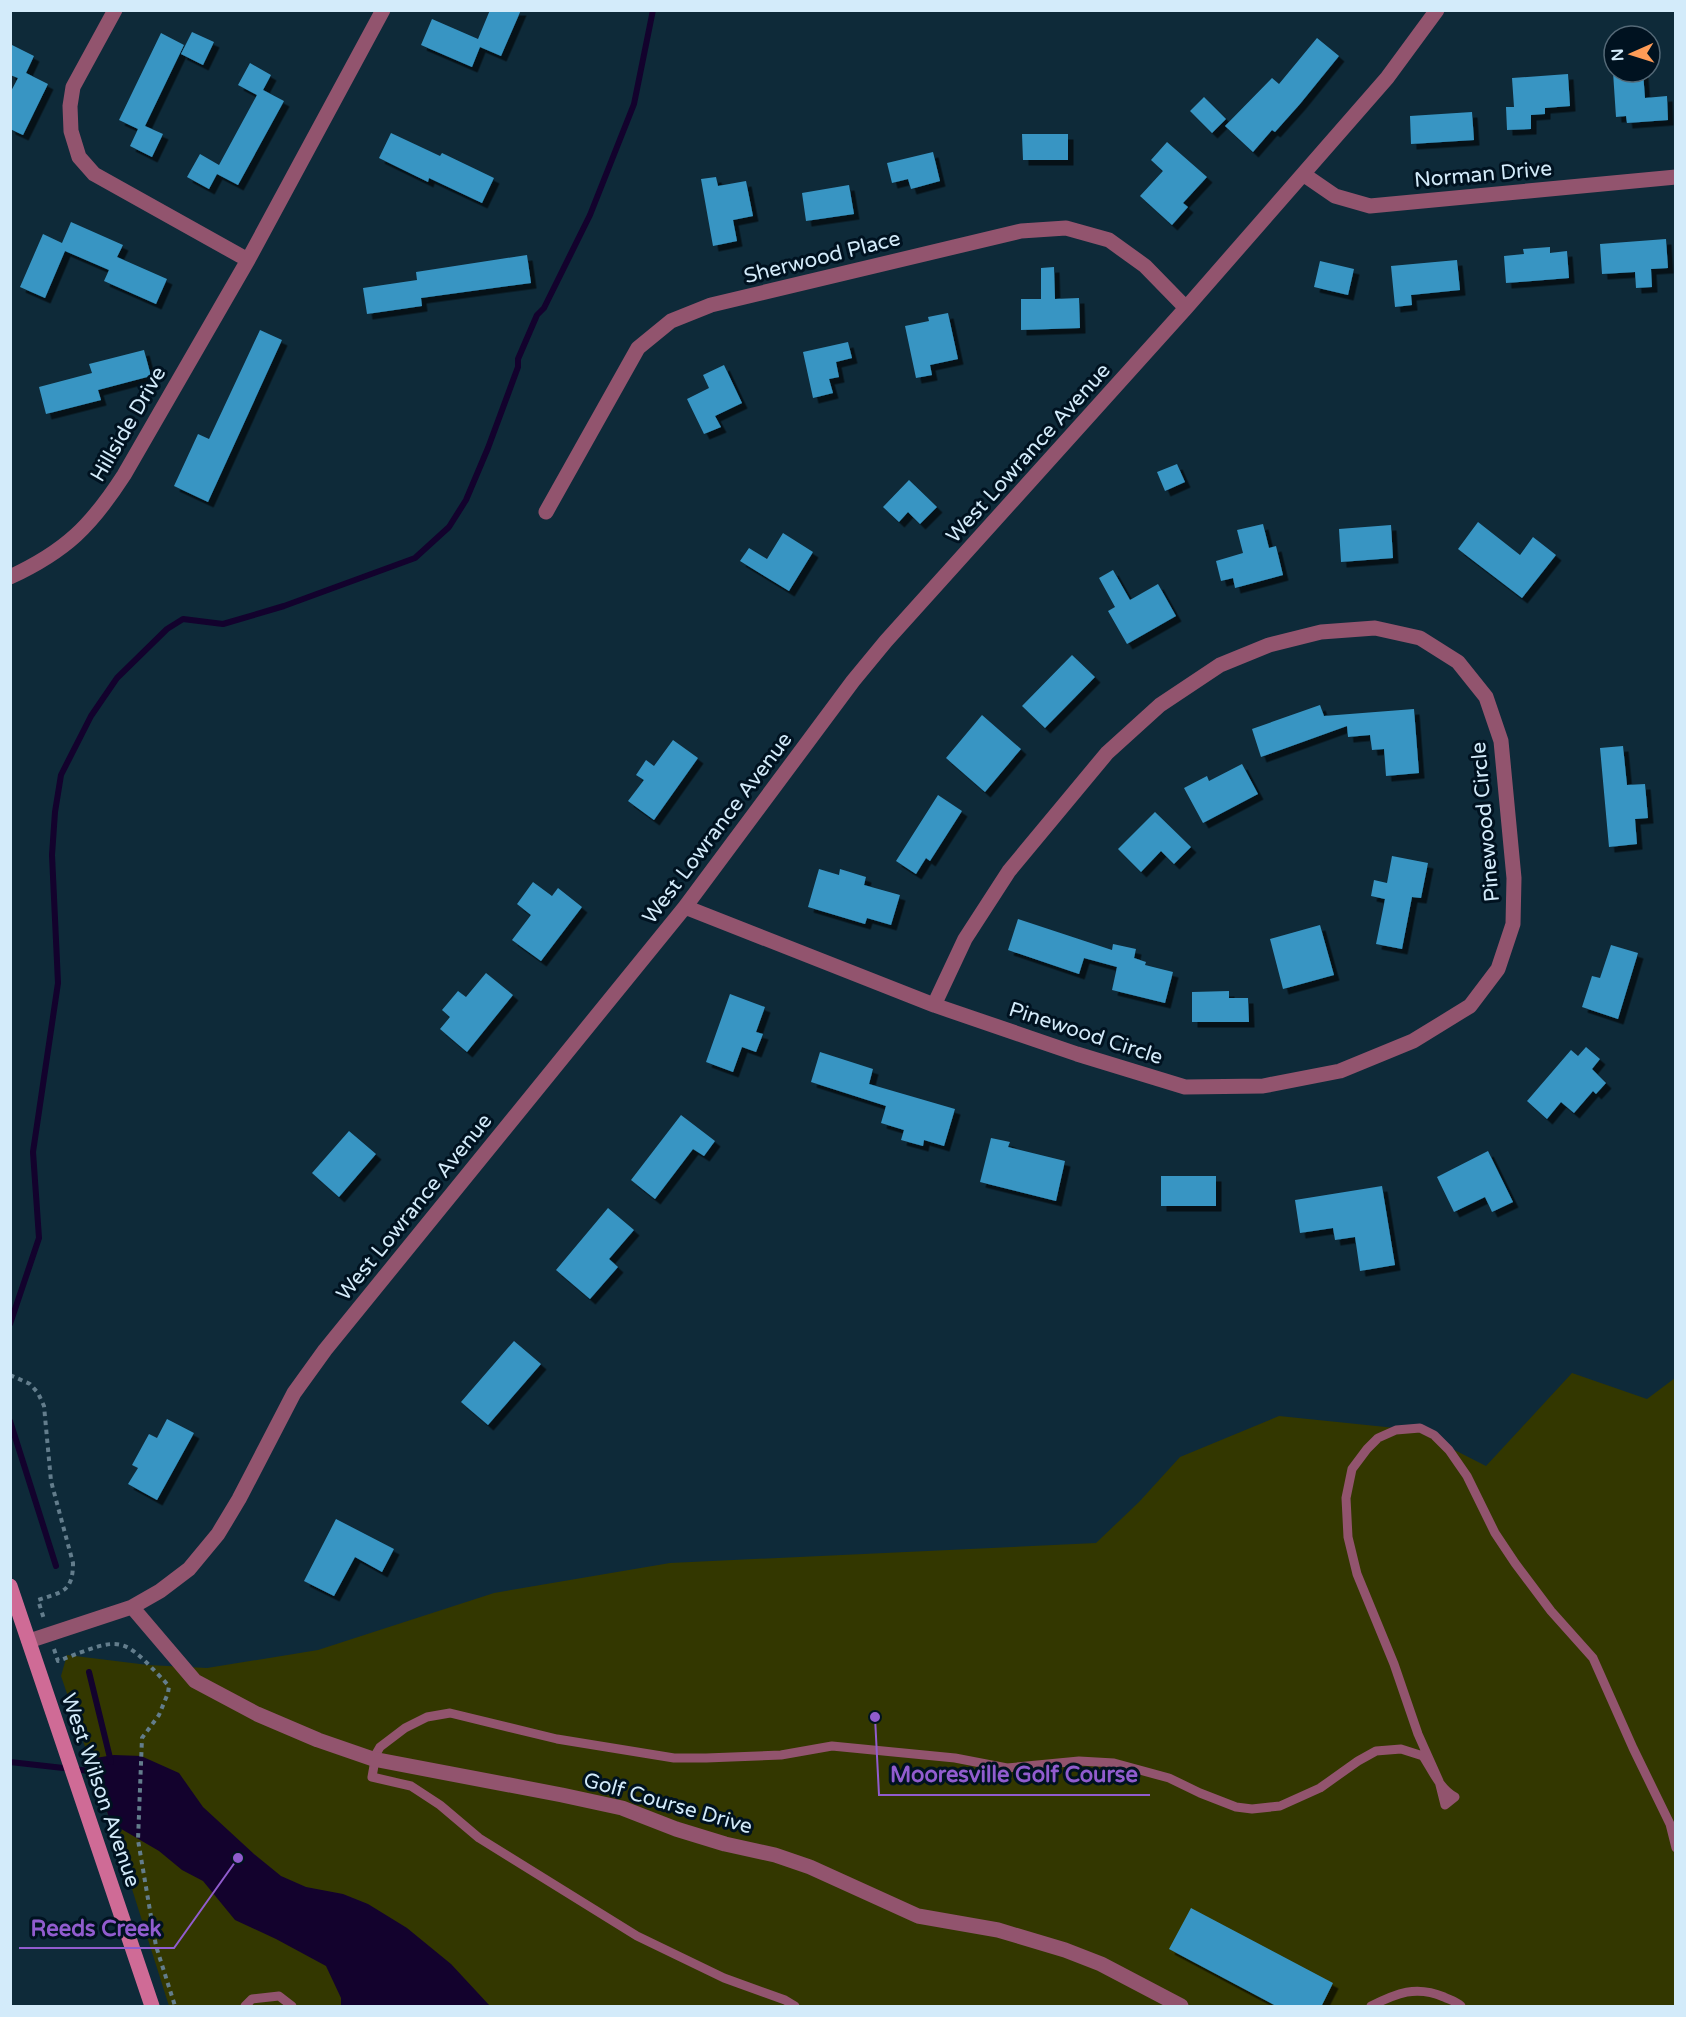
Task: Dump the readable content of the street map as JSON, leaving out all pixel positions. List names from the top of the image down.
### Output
{
  "streets": {
    "street": [
      "Norman Drive",
      "Sherwood Place",
      "Hillside Drive",
      "West Lowrance Avenue",
      "Pinewood Circle",
      "West Wilson Avenue",
      "Golf Course Drive"
    ]
  },
  "crossings": [
    ["Norman Drive", "West Lowrance Avenue"],
    ["Sherwood Place", "West Lowrance Avenue"],
    ["West Lowrance Avenue", "Pinewood Circle"],
    ["West Lowrance Avenue", "West Wilson Avenue"],
    ["West Lowrance Avenue", "Golf Course Drive"]
  ],
  "places": ["Mooresville Golf Course", "Reeds Creek"],
  "north": "left"
}
